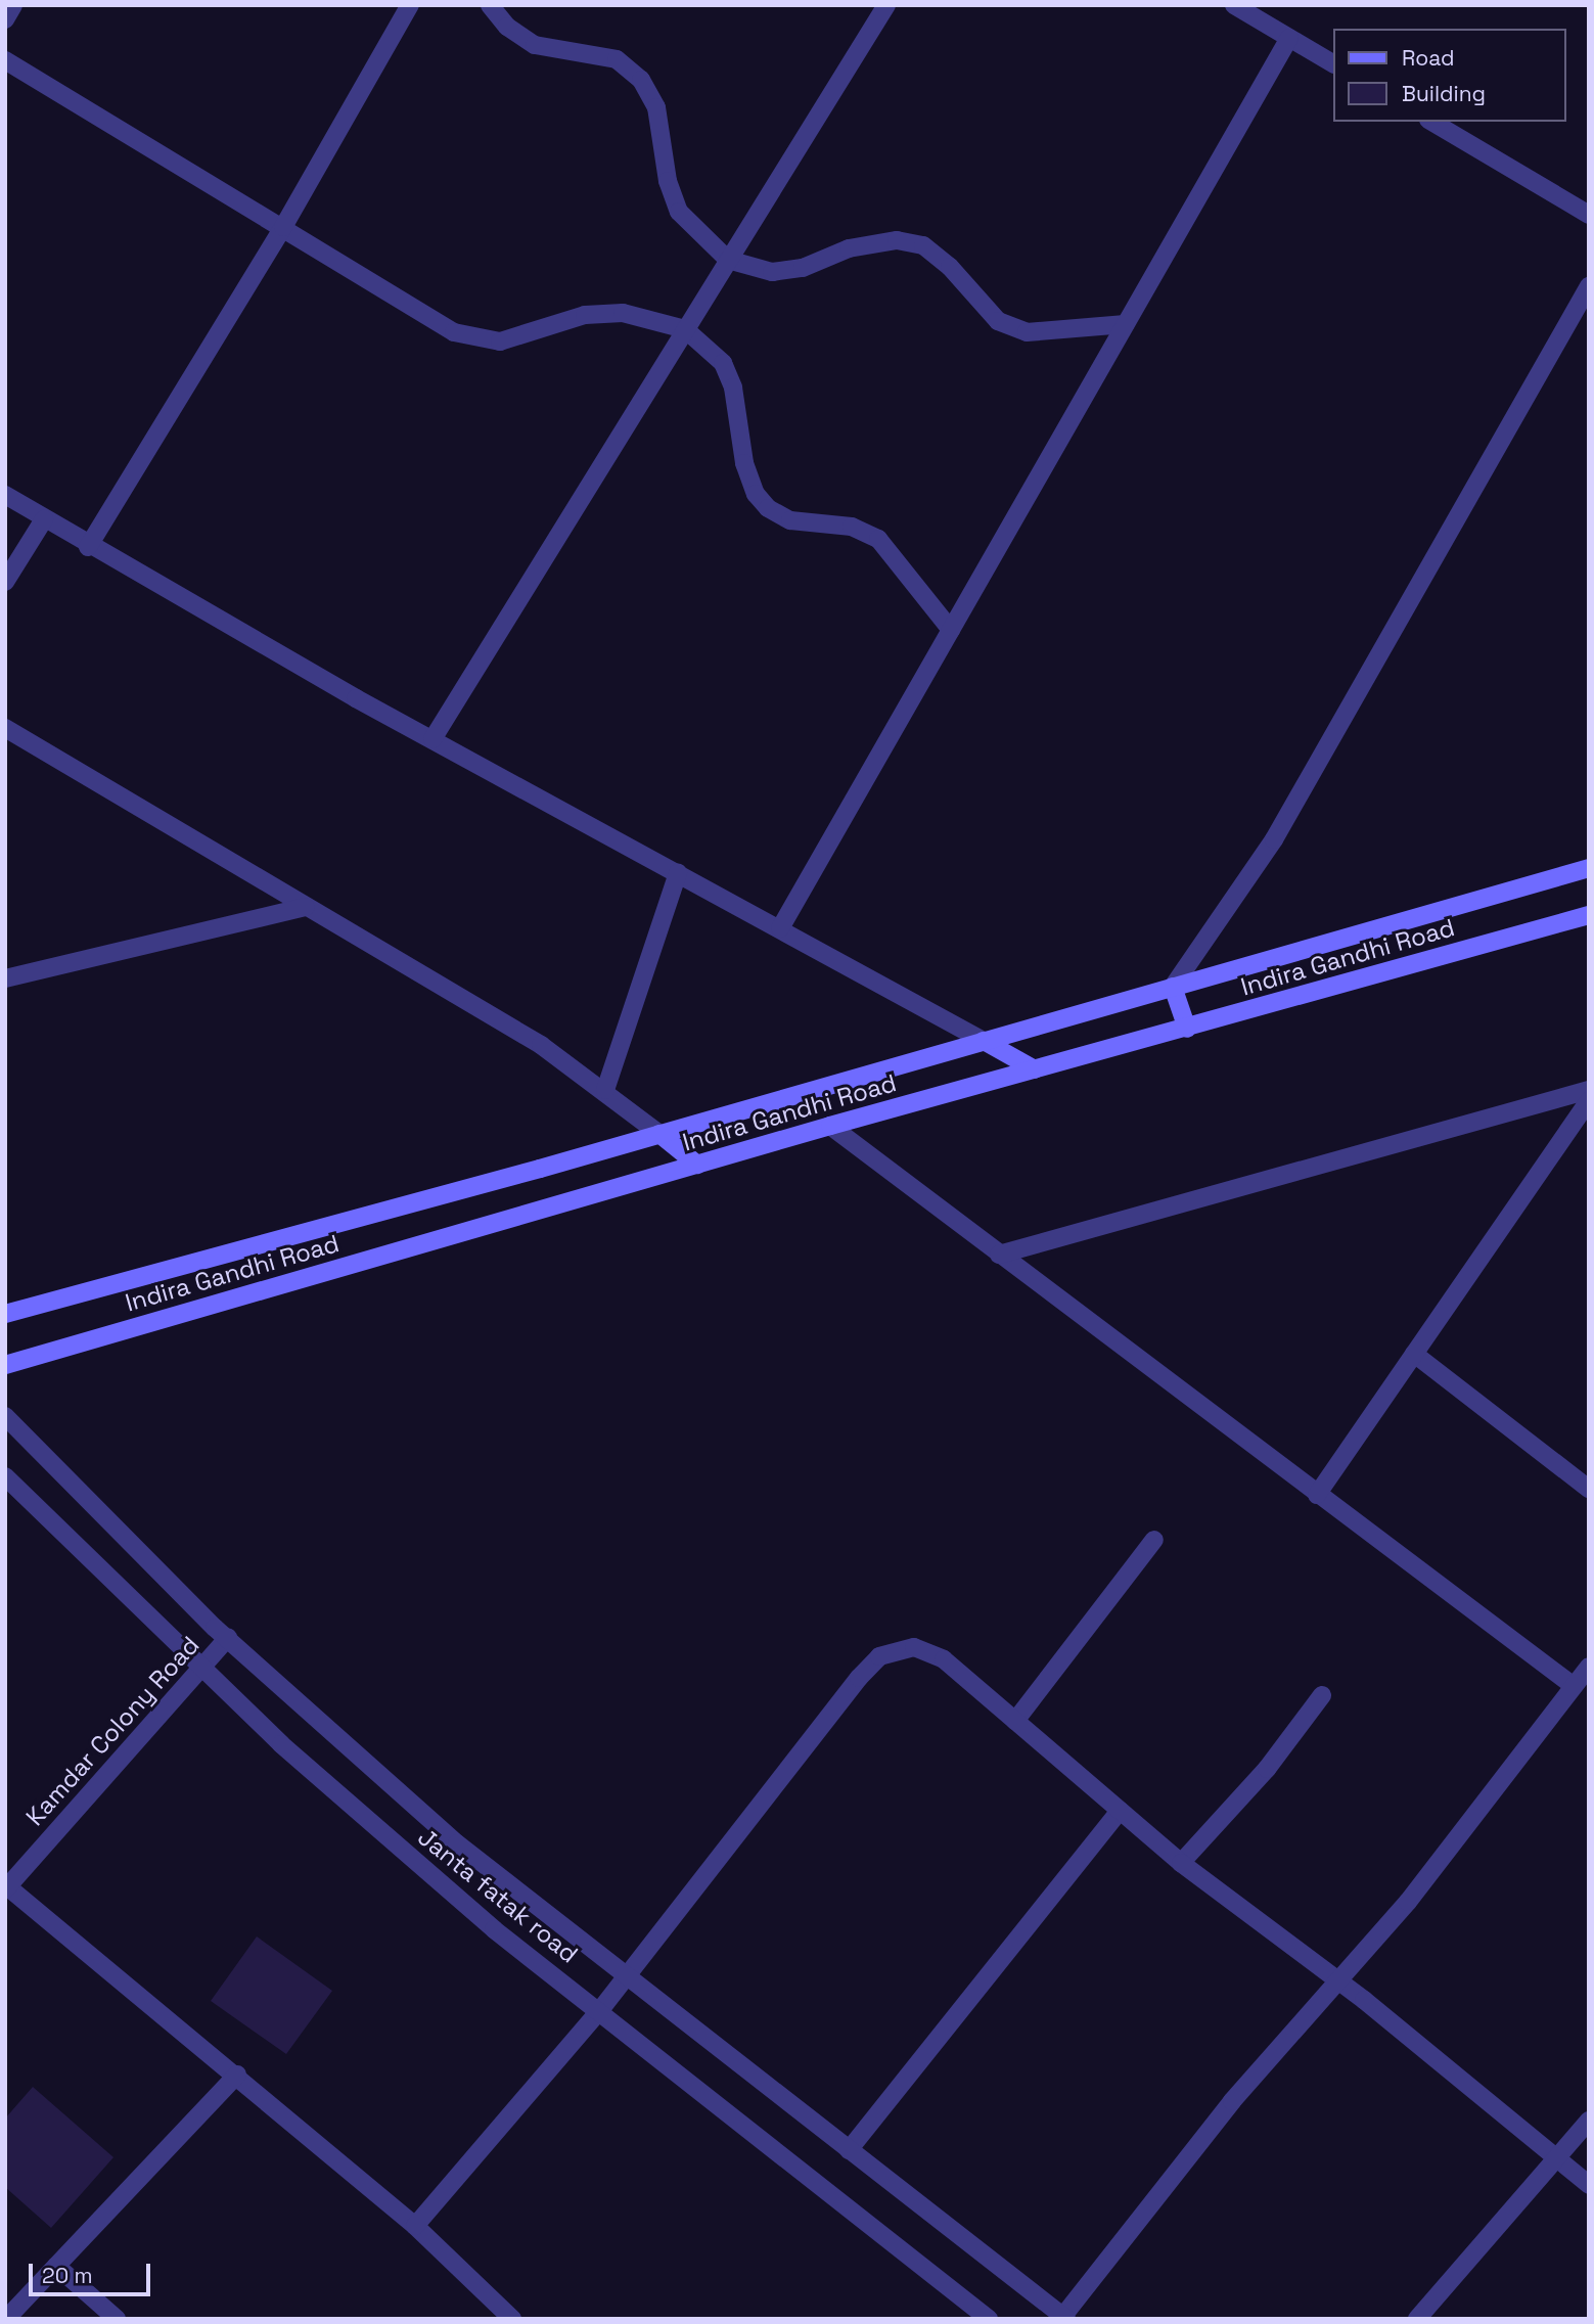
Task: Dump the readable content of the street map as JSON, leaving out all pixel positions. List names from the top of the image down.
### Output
{
  "streets": {
    "main road": ["Indira Gandhi Road"],
    "street": ["Kamdar Colony Road", "Janta fatak road"]
  },
  "crossings": [
    ["Kamdar Colony Road", "Janta fatak road"]
  ],
  "legend": ["Road", "Building"],
  "scale_bar": "20 m"
}
